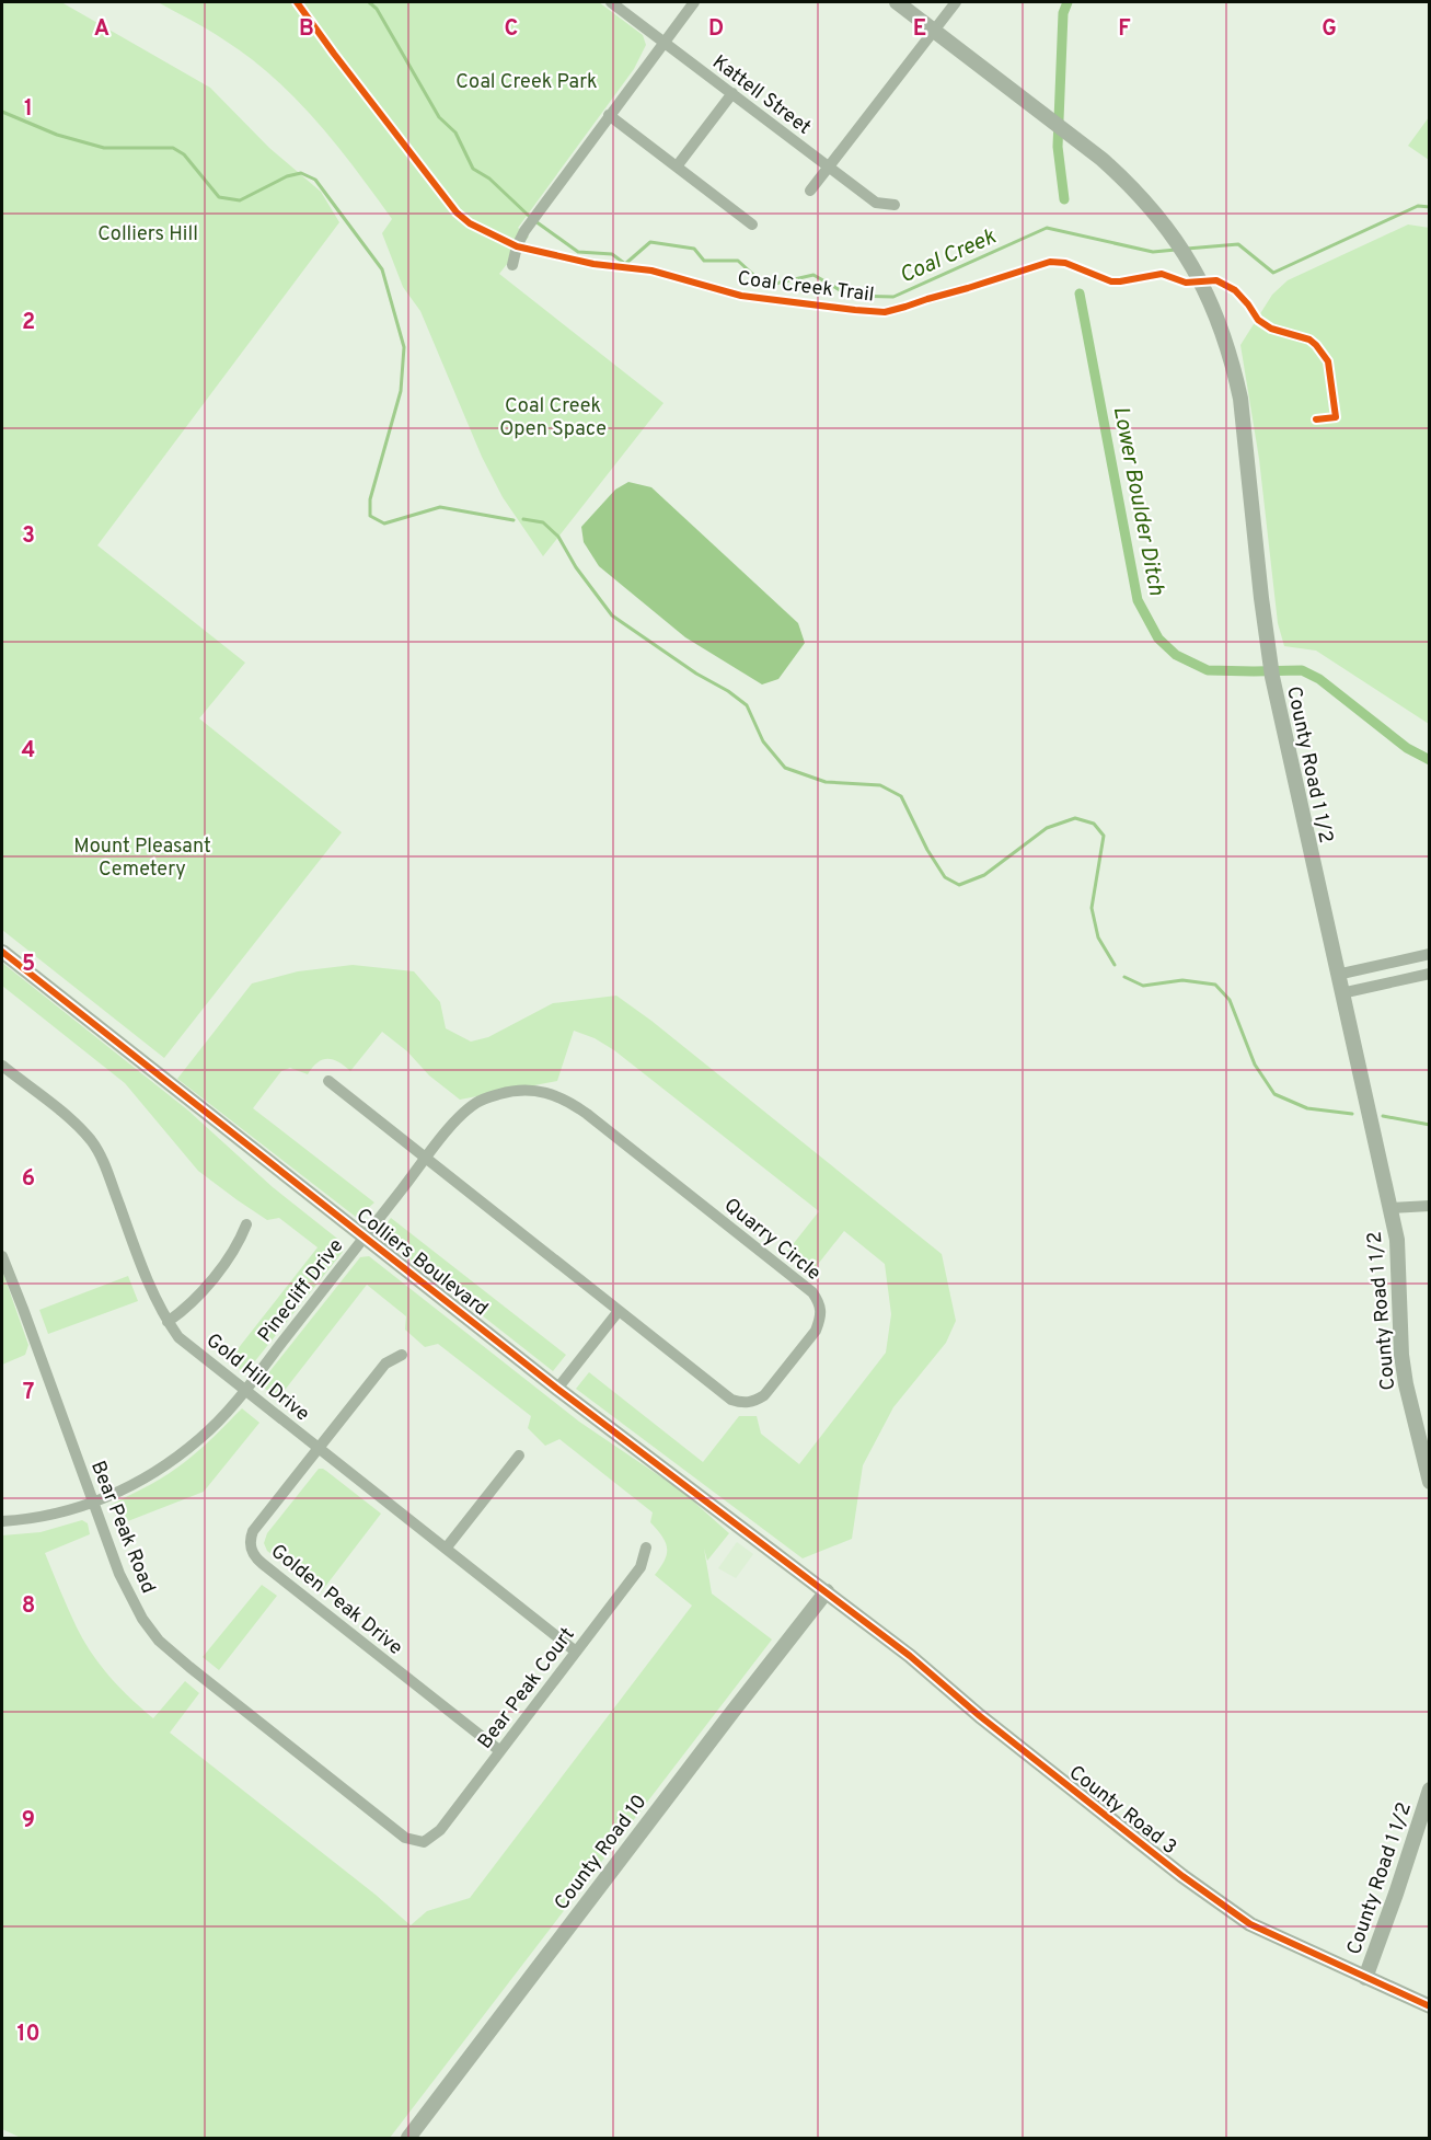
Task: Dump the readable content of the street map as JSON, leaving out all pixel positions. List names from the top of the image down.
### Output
{
  "streets": {
    "street": [
      "Kattell Street",
      "County Road 1 1/2",
      "Quarry Circle",
      "Colliers Boulevard",
      "Pinecliff Drive",
      "Gold Hill Drive",
      "Bear Peak Road",
      "Golden Peak Drive",
      "Bear Peak Court",
      "County Road 3",
      "County Road 10"
    ],
    "cycle path": ["Coal Creek Trail"]
  },
  "crossings": [
    ["County Road 1 1/2", "County Road 3"],
    ["Quarry Circle", "Colliers Boulevard"],
    ["Quarry Circle", "Pinecliff Drive"],
    ["Colliers Boulevard", "Pinecliff Drive"],
    ["Colliers Boulevard", "County Road 3"],
    ["Colliers Boulevard", "County Road 10"],
    ["Pinecliff Drive", "Gold Hill Drive"],
    ["Pinecliff Drive", "Bear Peak Road"],
    ["Gold Hill Drive", "Golden Peak Drive"],
    ["Gold Hill Drive", "Bear Peak Court"],
    ["Bear Peak Road", "Bear Peak Court"],
    ["Golden Peak Drive", "Bear Peak Court"],
    ["County Road 3", "County Road 10"]
  ],
  "water": ["Coal Creek", "Lower Boulder Ditch"],
  "parks": [
    "Coal Creek Park",
    "Colliers Hill",
    "Coal Creek Open Space",
    "Mount Pleasant Cemetery"
  ],
  "grid": {
    "columns": [
      "A",
      "B",
      "C",
      "D",
      "E",
      "F",
      "G"
    ],
    "rows": [
      "1",
      "2",
      "3",
      "4",
      "5",
      "6",
      "7",
      "8",
      "9",
      "10"
    ]
  }
}
